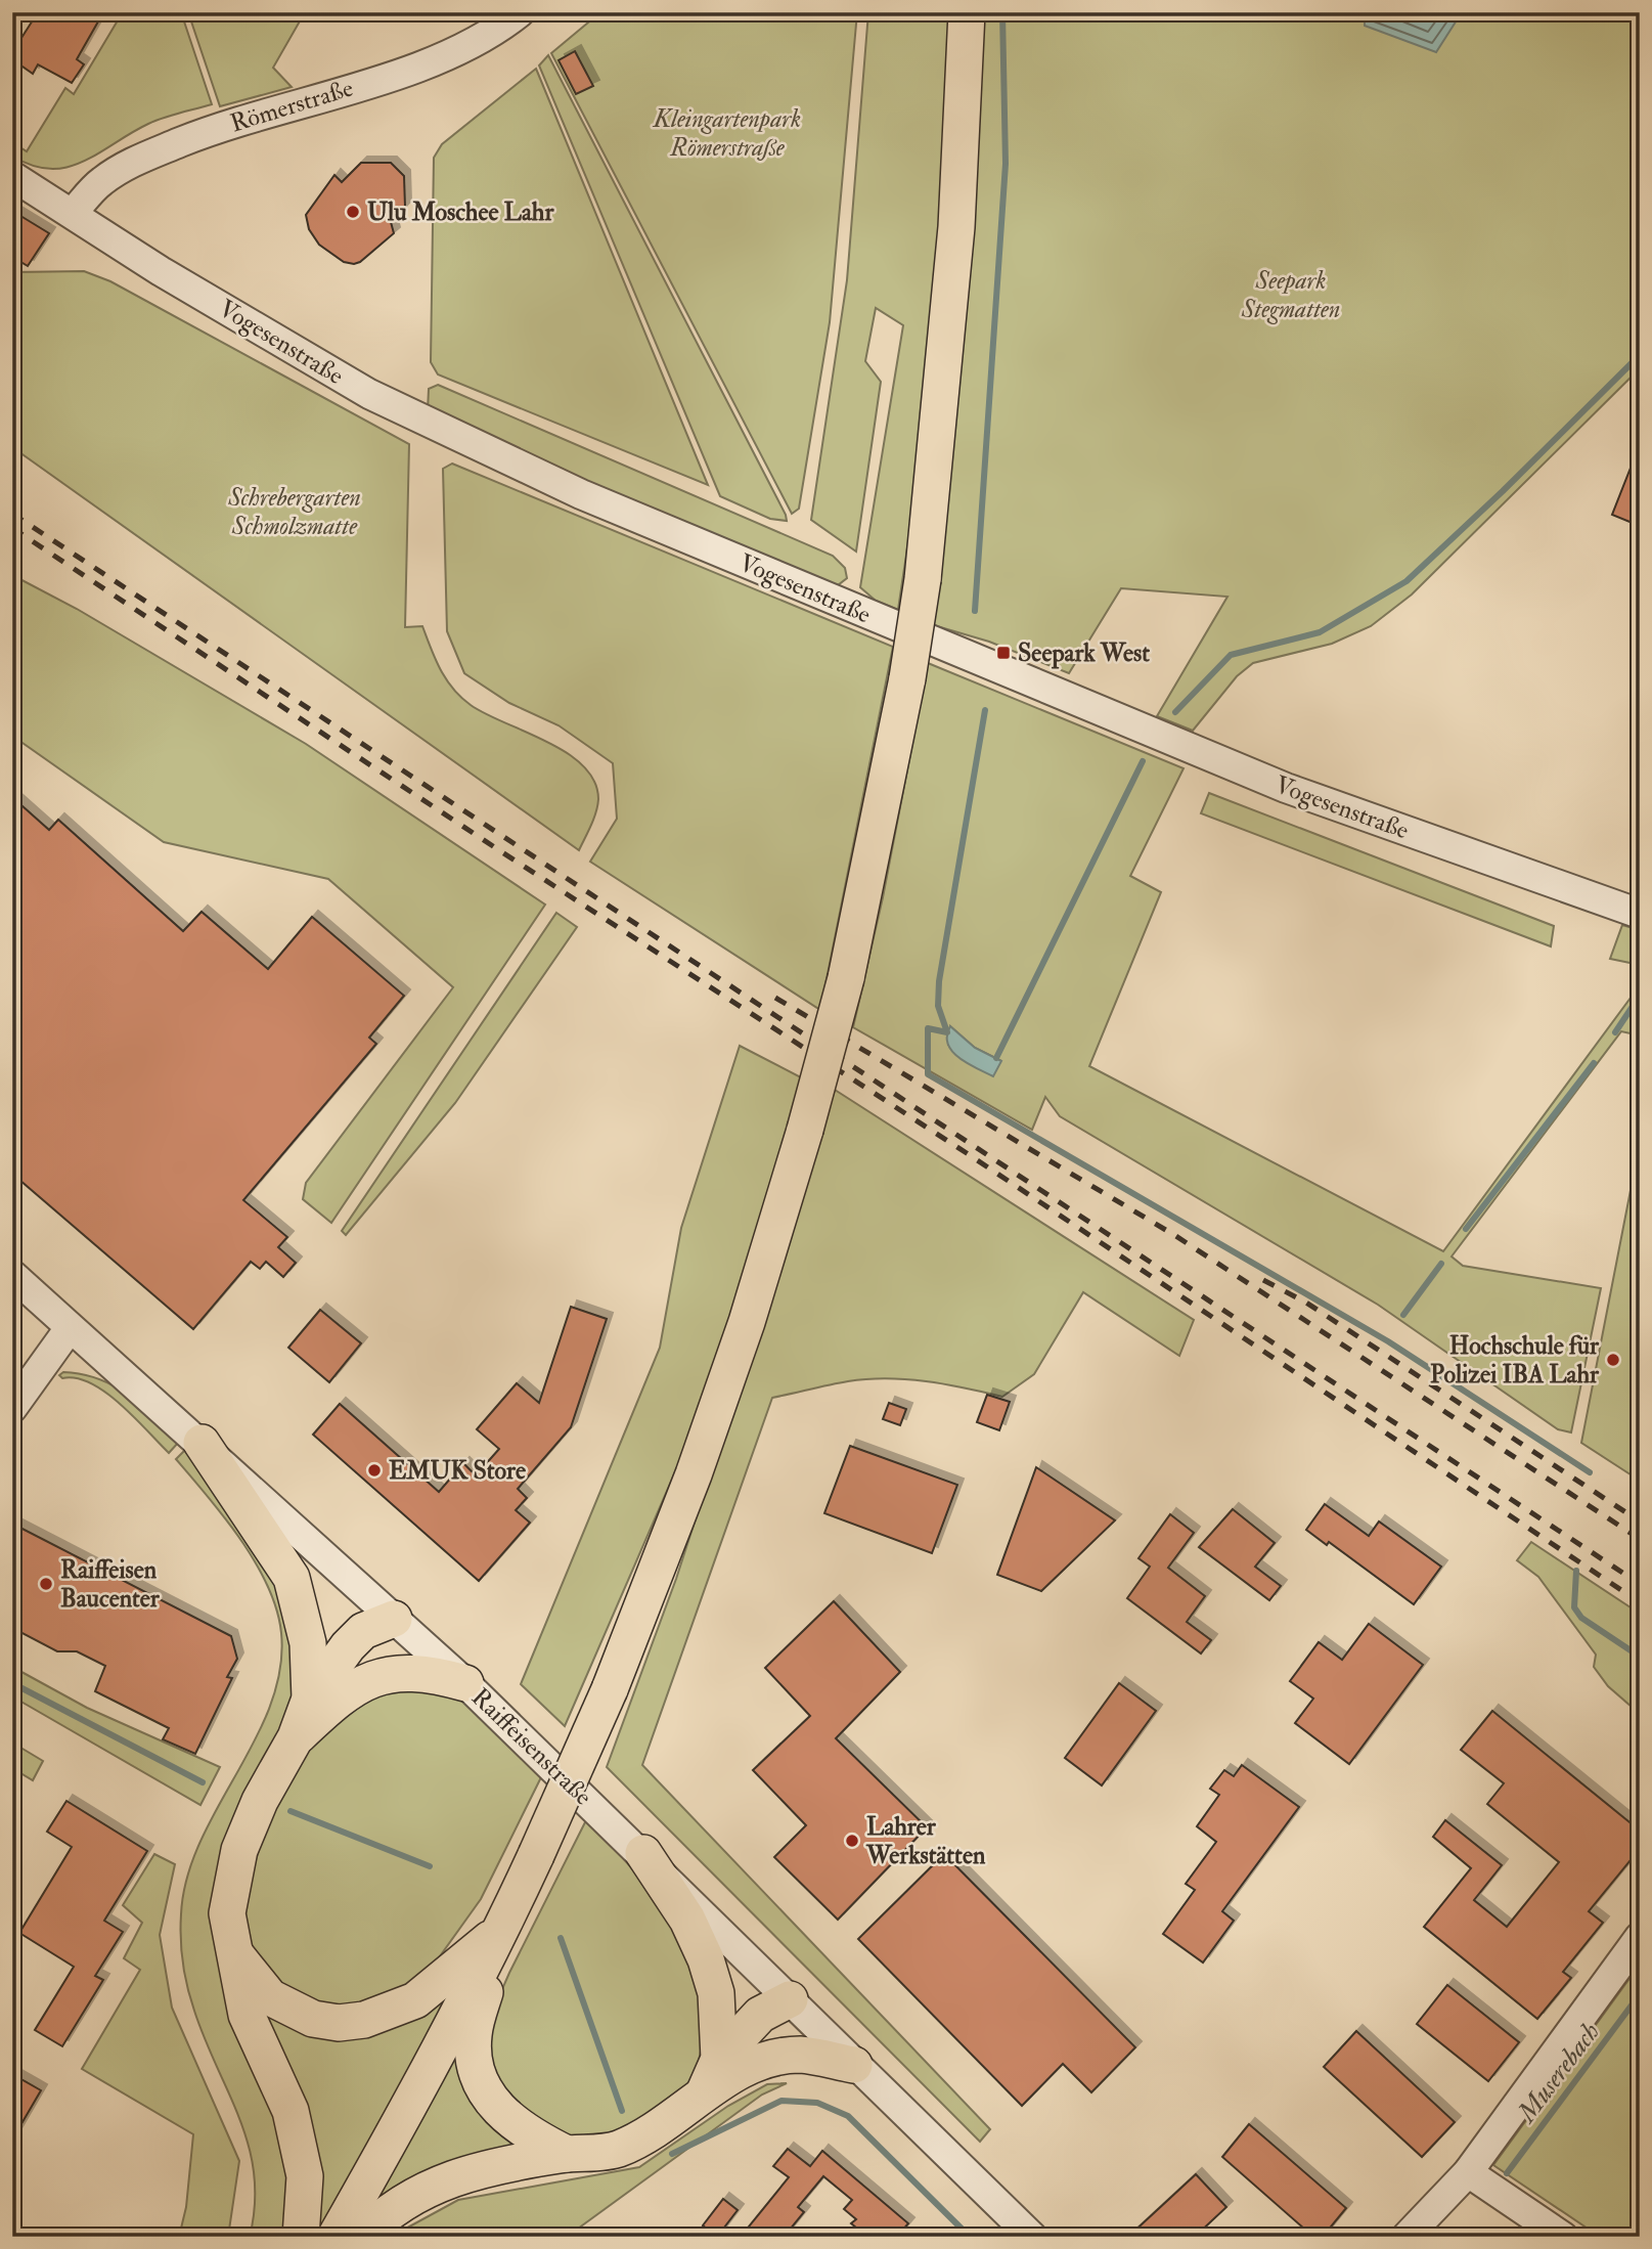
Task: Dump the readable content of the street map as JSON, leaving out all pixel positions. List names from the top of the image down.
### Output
{
  "streets": {
    "street": ["Römerstraße", "Vogesenstraße", "Raiffeisenstraße"]
  },
  "crossings": [
    ["Römerstraße", "Vogesenstraße"]
  ],
  "water": ["Muserebach"],
  "parks": ["Kleingartenpark Römerstraße", "Seepark Stegmatten", "Schrebergarten Schmolzmatte"],
  "places": {
    "other": [
      "Ulu Moschee Lahr",
      "Hochschule für Polizei IBA Lahr",
      "EMUK Store",
      "Raiffeisen Baucenter",
      "Lahrer Werkstätten"
    ],
    "transit": ["Seepark West"]
  }
}
